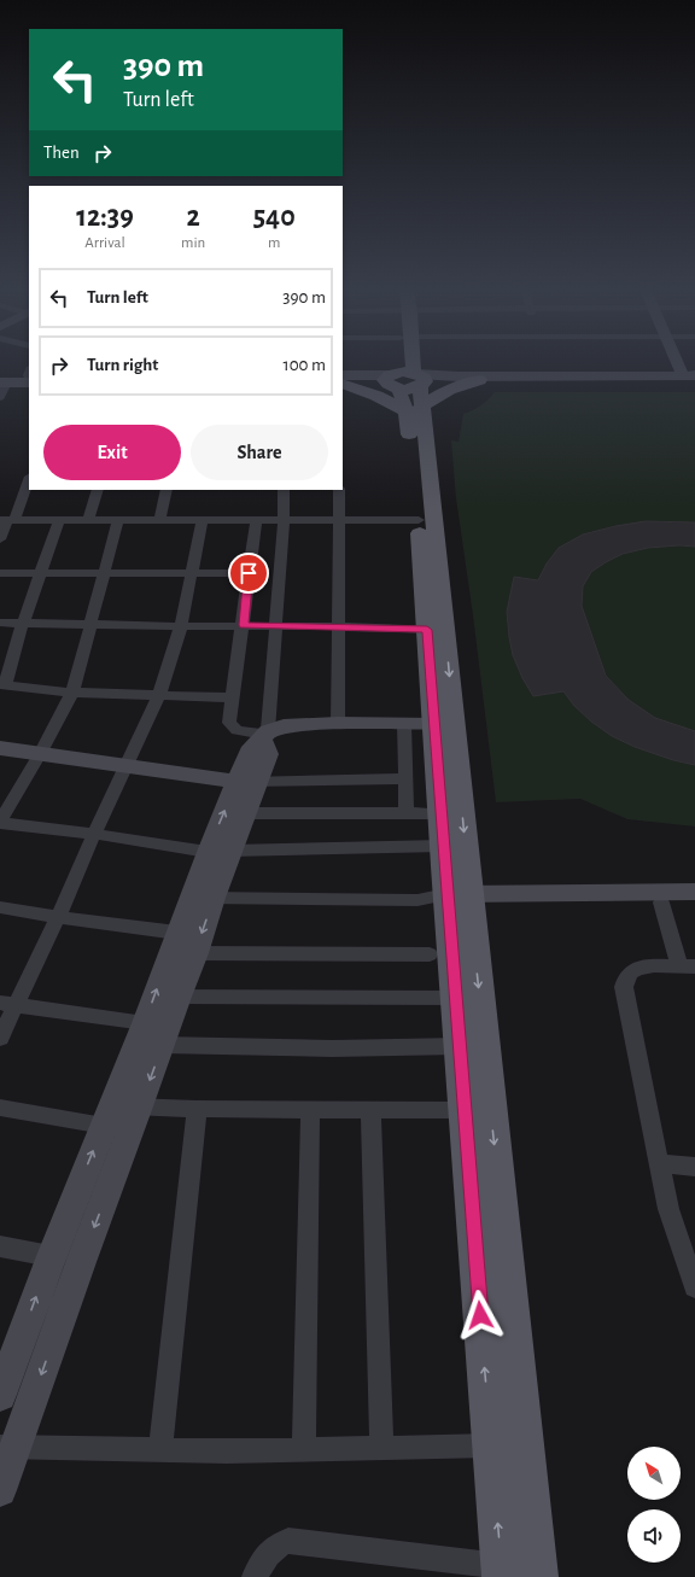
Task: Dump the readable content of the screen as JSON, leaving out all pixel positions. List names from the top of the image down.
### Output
{
  "north": "top left",
  "page": {
    "turn": ["390 m", "Turn left"],
    "then": "Then",
    "eta": [
      "12:39",
      "Arrival",
      "2",
      "min",
      "540",
      "m"
    ],
    "list": [
      {
        "name": "Turn left",
        "value": "390 m"
      },
      {
        "name": "Turn right",
        "value": "100 m"
      }
    ],
    "buttons": ["Exit", "Share"]
  }
}
